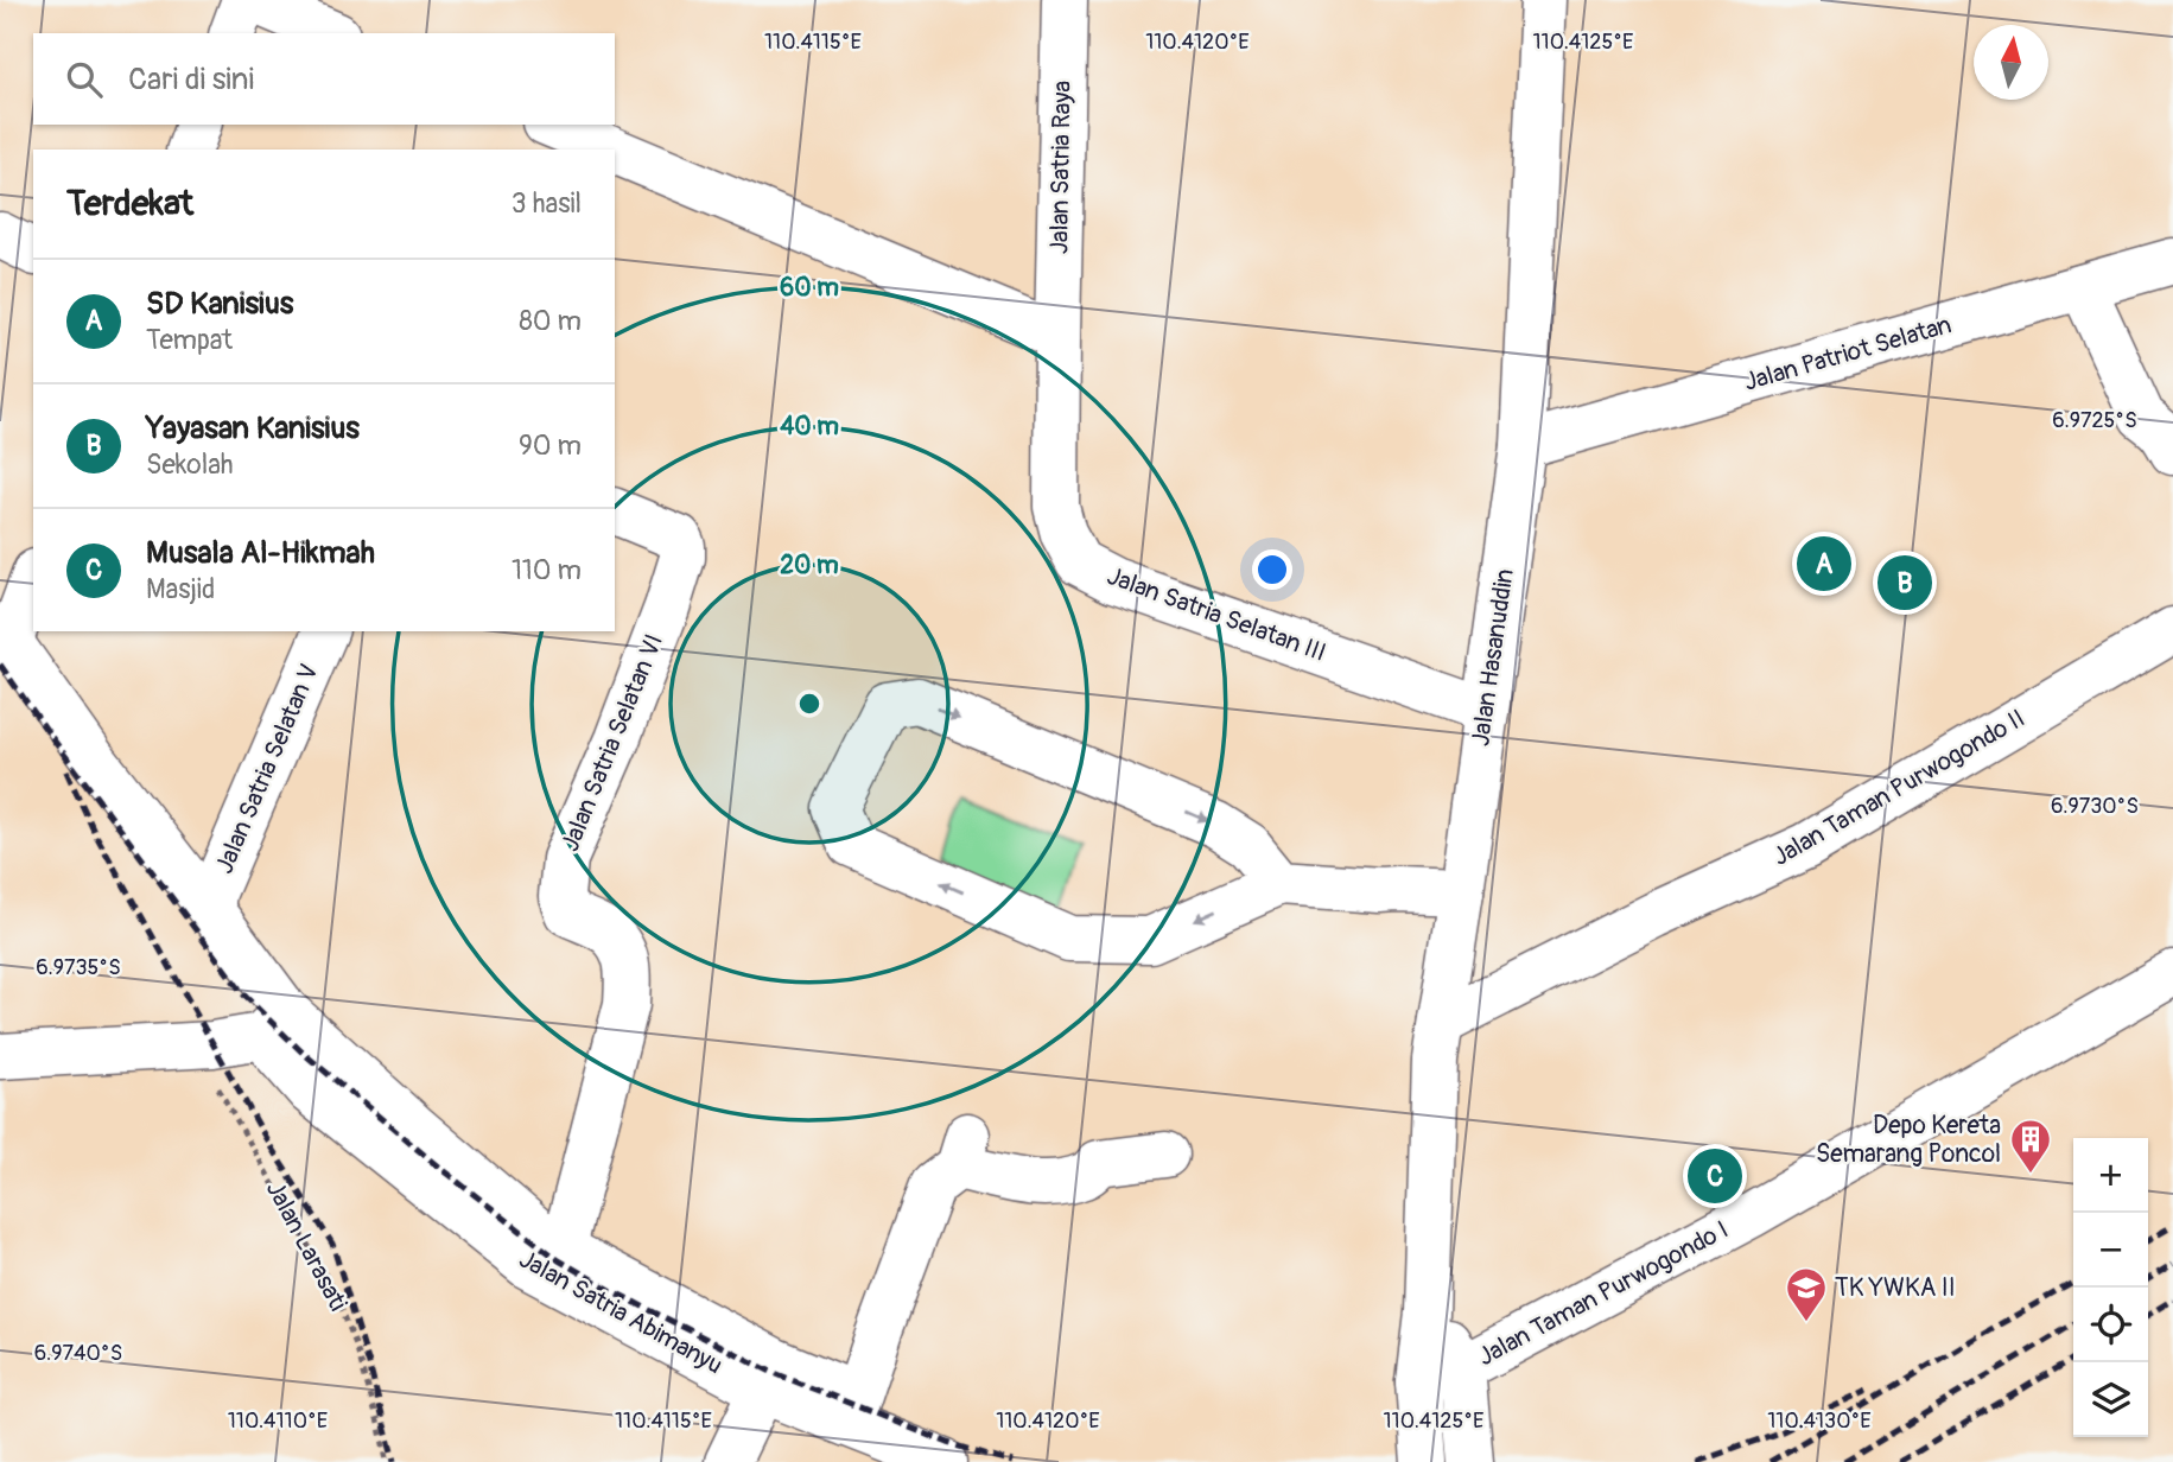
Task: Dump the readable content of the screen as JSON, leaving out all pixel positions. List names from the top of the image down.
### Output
{
  "streets": {
    "street": [
      "Jalan Satria Raya",
      "Jalan Patriot Selatan",
      "Jalan Satria Selatan III",
      "Jalan Hasanuddin",
      "Jalan Satria Selatan VI",
      "Jalan Satria Selatan V",
      "Jalan Taman Purwogondo II",
      "Jalan Taman Purwogondo I",
      "Jalan Satria Abimanyu"
    ],
    "path": ["Jalan Larasati"]
  },
  "crossings": [
    ["Jalan Satria Raya", "Jalan Satria Selatan III"],
    ["Jalan Patriot Selatan", "Jalan Hasanuddin"],
    ["Jalan Satria Selatan III", "Jalan Hasanuddin"],
    ["Jalan Hasanuddin", "Jalan Taman Purwogondo II"],
    ["Jalan Hasanuddin", "Jalan Taman Purwogondo I"],
    ["Jalan Satria Selatan VI", "Jalan Satria Abimanyu"],
    ["Jalan Satria Selatan V", "Jalan Satria Abimanyu"]
  ],
  "places": {
    "building": ["Depo Kereta Semarang Poncol"],
    "school or university": ["TK YWKA II"]
  },
  "north": "top",
  "page": {
    "search": "Cari di sini",
    "heading": ["Terdekat", "3 hasil"],
    "list": [
      {
        "mark": "A",
        "name": "SD Kanisius",
        "note": "Tempat",
        "value": "80 m"
      },
      {
        "mark": "B",
        "name": "Yayasan Kanisius",
        "note": "Sekolah",
        "value": "90 m"
      },
      {
        "mark": "C",
        "name": "Musala Al-Hikmah",
        "note": "Masjid",
        "value": "110 m"
      }
    ],
    "pins": ["A", "B", "C"],
    "map_buttons": ["+", "−"]
  },
  "coordinates": [
    "110.4115°E",
    "110.4120°E",
    "110.4125°E",
    "6.9725°S",
    "6.9730°S",
    "6.9735°S",
    "6.9740°S",
    "110.4110°E",
    "110.4130°E"
  ],
  "rings": ["60 m", "40 m", "20 m"]
}
